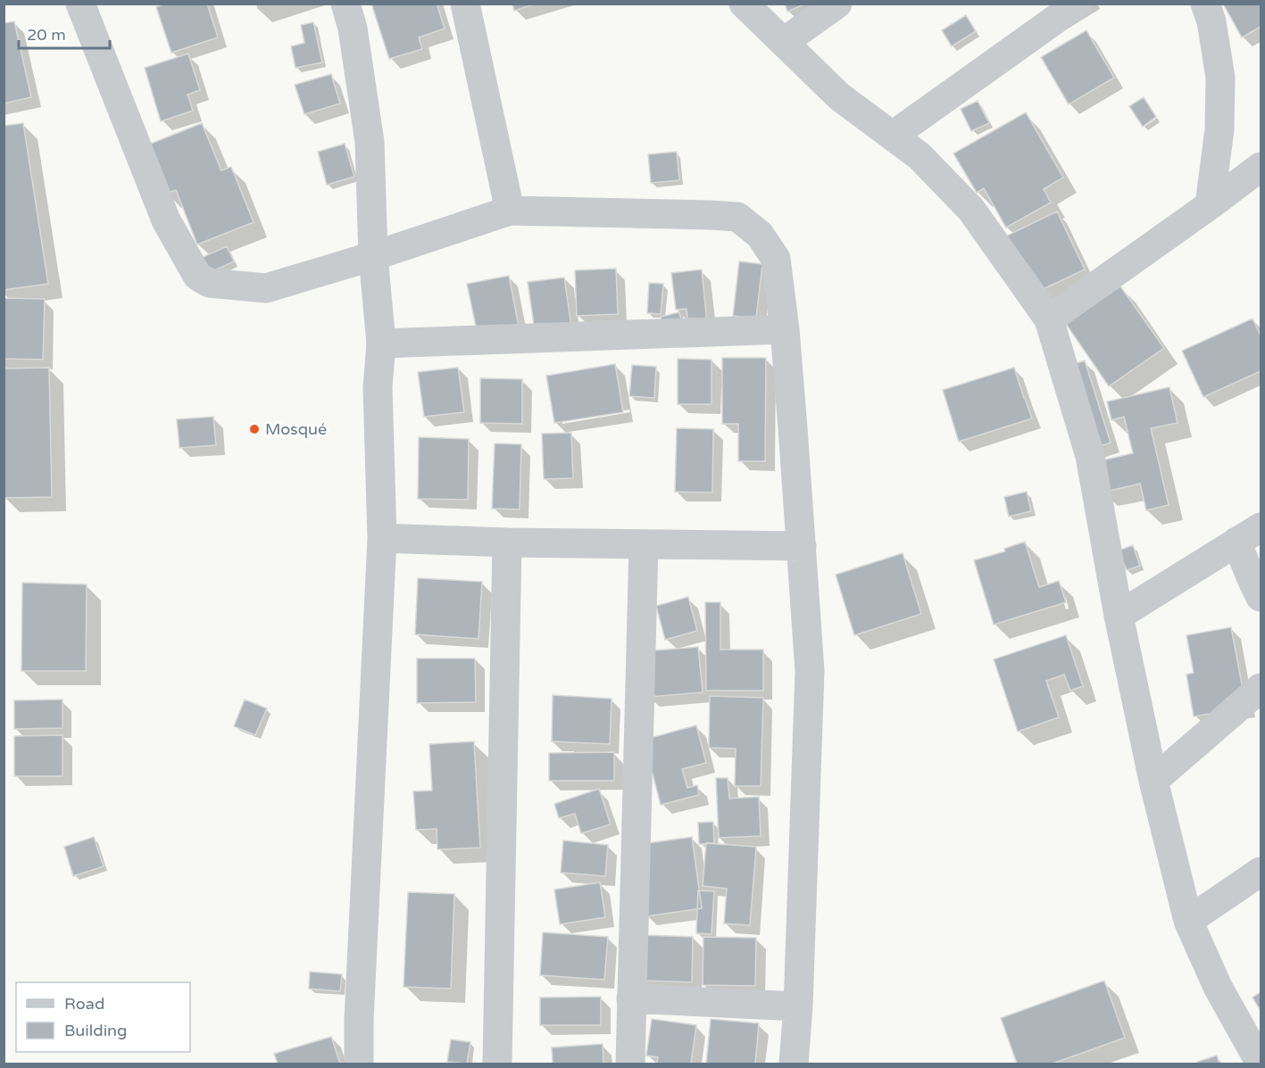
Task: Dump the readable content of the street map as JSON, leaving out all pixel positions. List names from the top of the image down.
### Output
{
  "places": ["Mosqué"],
  "legend": ["Road", "Building"],
  "scale_bar": "20 m"
}
